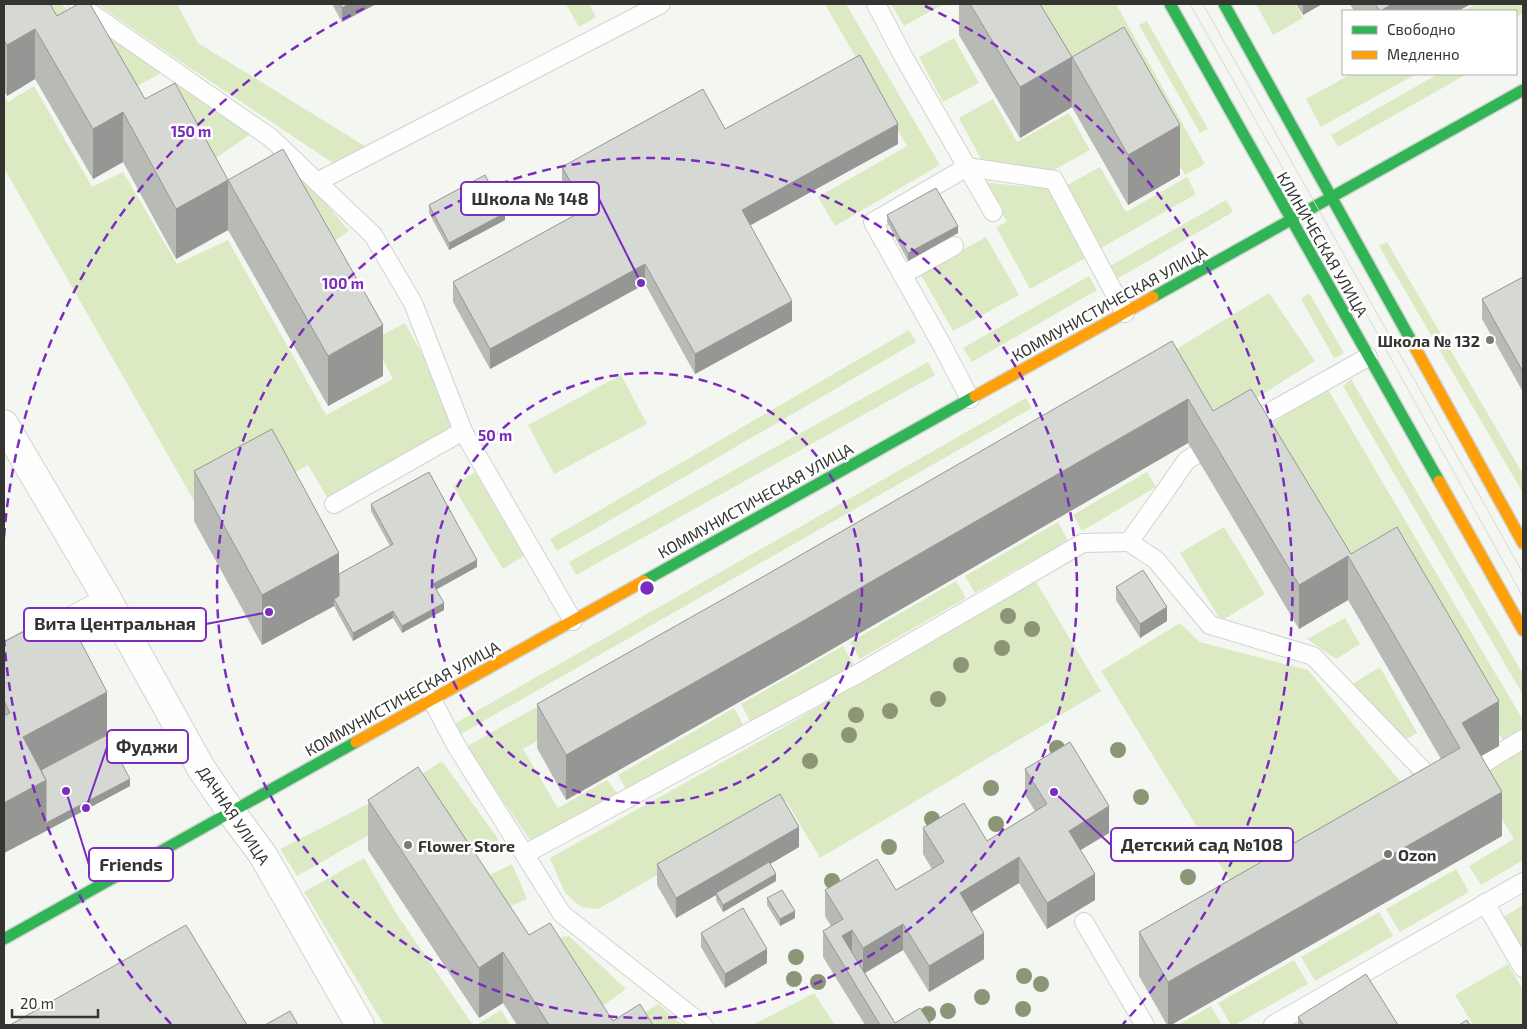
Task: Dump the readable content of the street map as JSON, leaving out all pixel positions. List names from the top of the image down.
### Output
{
  "streets": {
    "main road": ["КЛИНИЧЕСКАЯ УЛИЦА", "КОММУНИСТИЧЕСКАЯ УЛИЦА"],
    "street": ["ДАЧНАЯ УЛИЦА"]
  },
  "crossings": [
    ["КЛИНИЧЕСКАЯ УЛИЦА", "КОММУНИСТИЧЕСКАЯ УЛИЦА"],
    ["КОММУНИСТИЧЕСКАЯ УЛИЦА", "ДАЧНАЯ УЛИЦА"]
  ],
  "places": [
    "Школа № 148",
    "Школа № 132",
    "Вита Центральная",
    "Friends",
    "Детский сад №108",
    "Фуджи",
    "Flower Store",
    "Ozon"
  ],
  "legend": ["Свободно", "Медленно"],
  "scale_bar": "20 m",
  "rings": ["150 m", "100 m", "50 m"]
}
